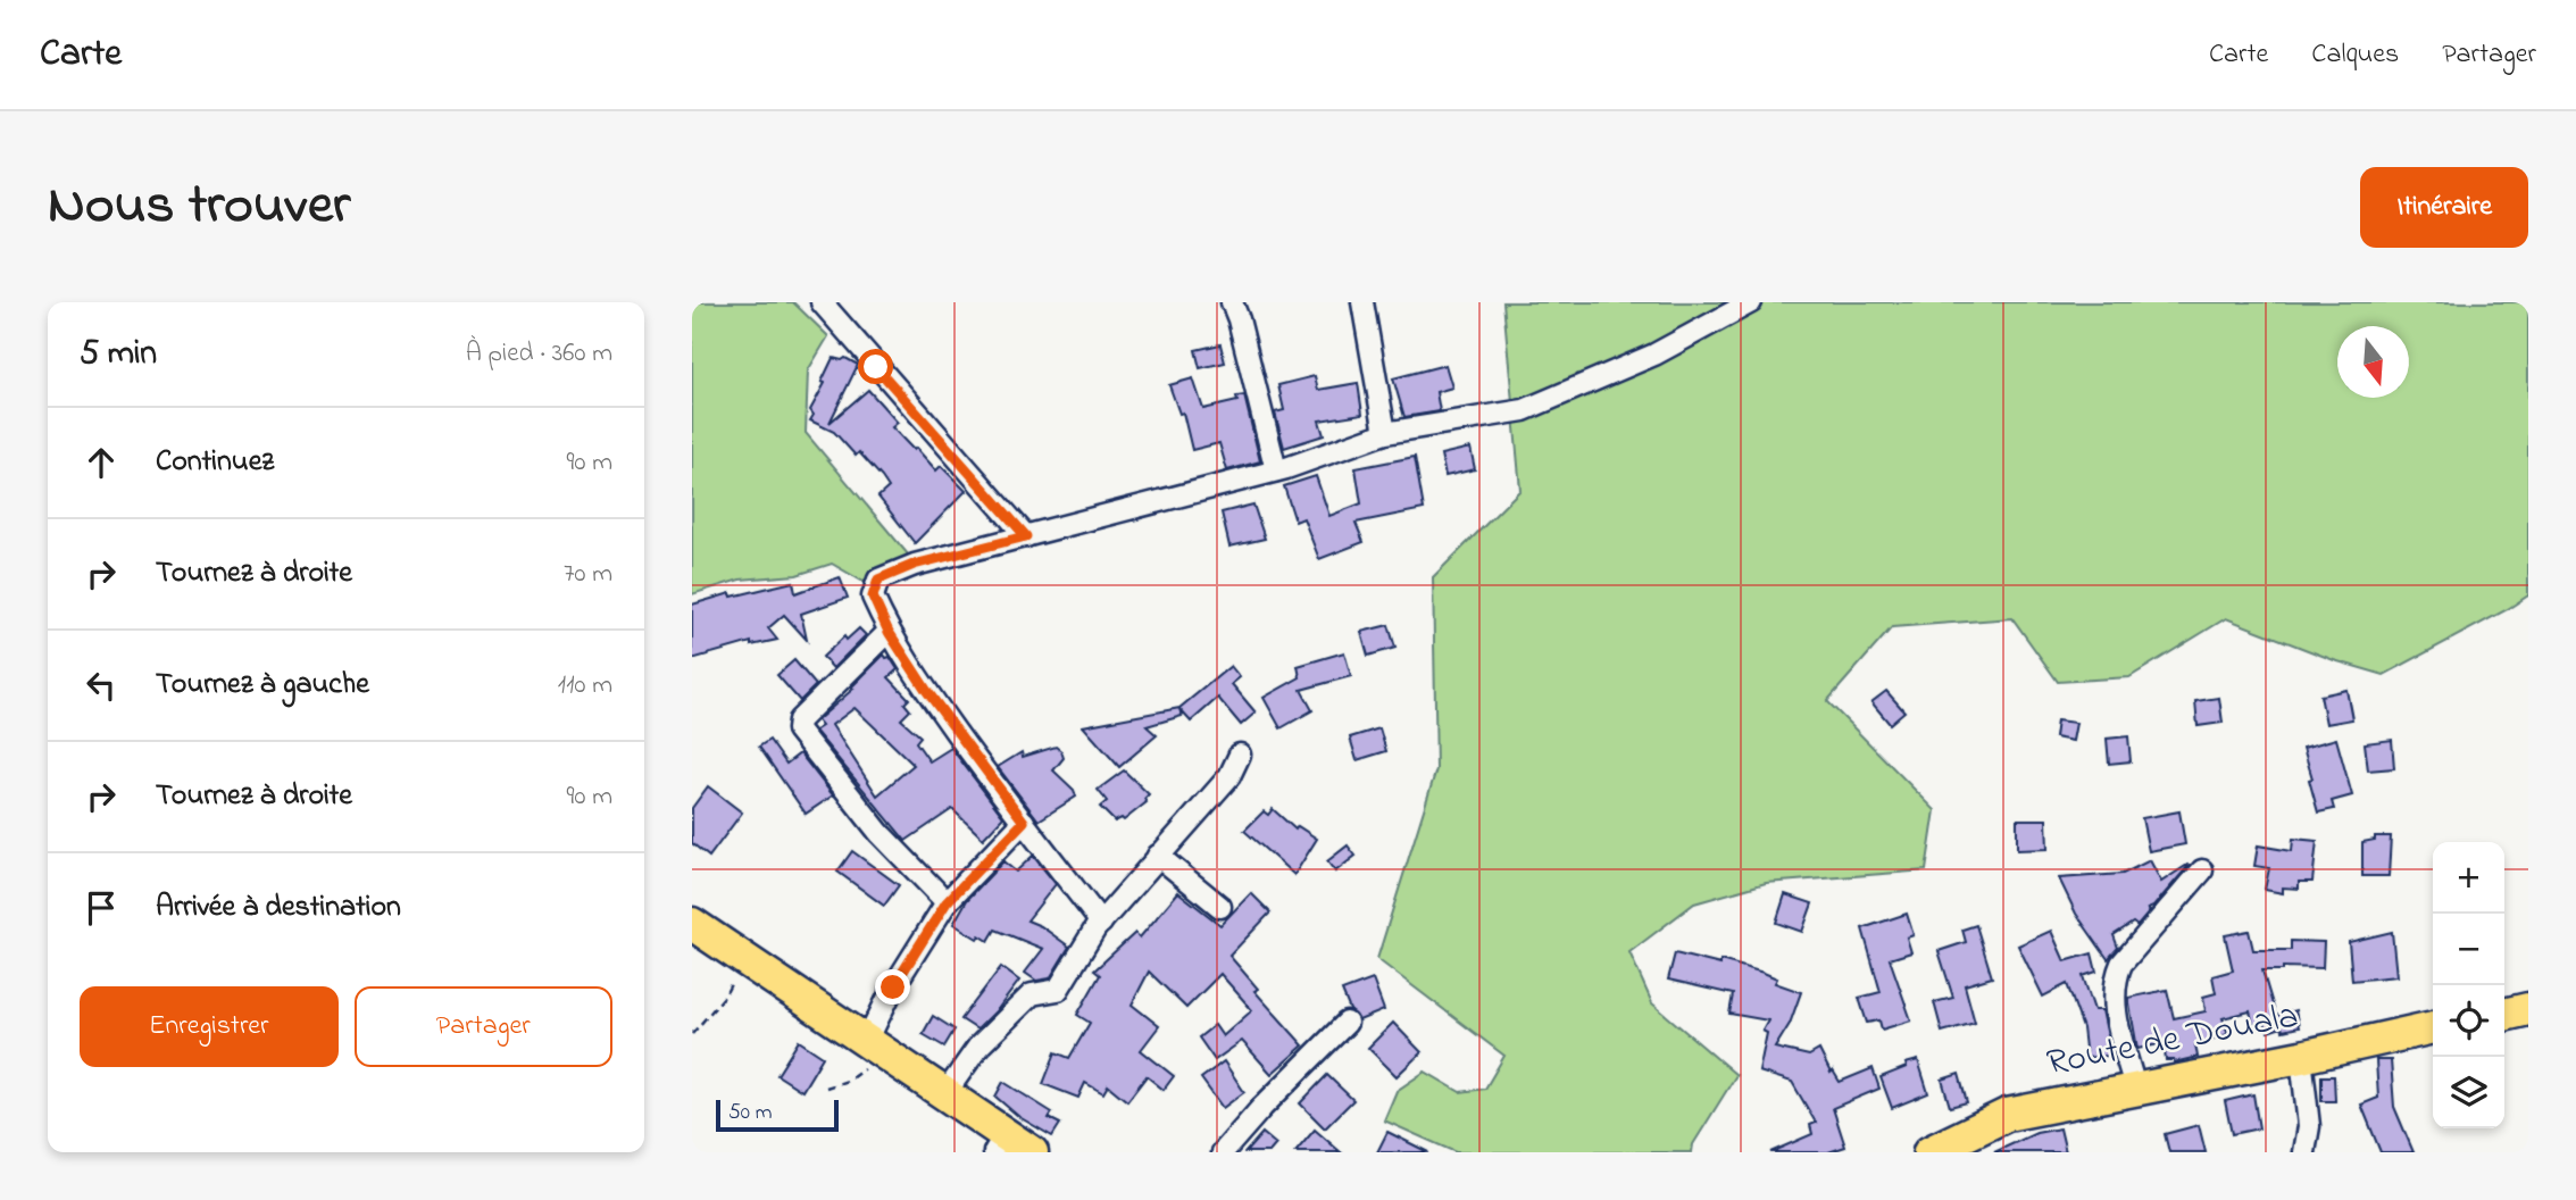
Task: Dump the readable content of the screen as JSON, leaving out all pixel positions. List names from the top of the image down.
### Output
{
  "streets": {
    "highway": ["Route de Douala"]
  },
  "scale_bar": "50 m",
  "north": "bottom",
  "page": {
    "header": "Carte",
    "nav": ["Carte", "Calques", "Partager"],
    "title": "Nous trouver",
    "buttons": [
      "Itinéraire",
      ["Enregistrer", "Partager"]
    ],
    "heading": ["5 min", "À pied · 360 m"],
    "list": [
      ["Continuez", "90 m"],
      ["Tournez à droite", "70 m"],
      ["Tournez à gauche", "110 m"],
      ["Tournez à droite", "90 m"],
      "Arrivée à destination"
    ],
    "map_buttons": ["+", "−"],
    "scale": "50 m"
  }
}
